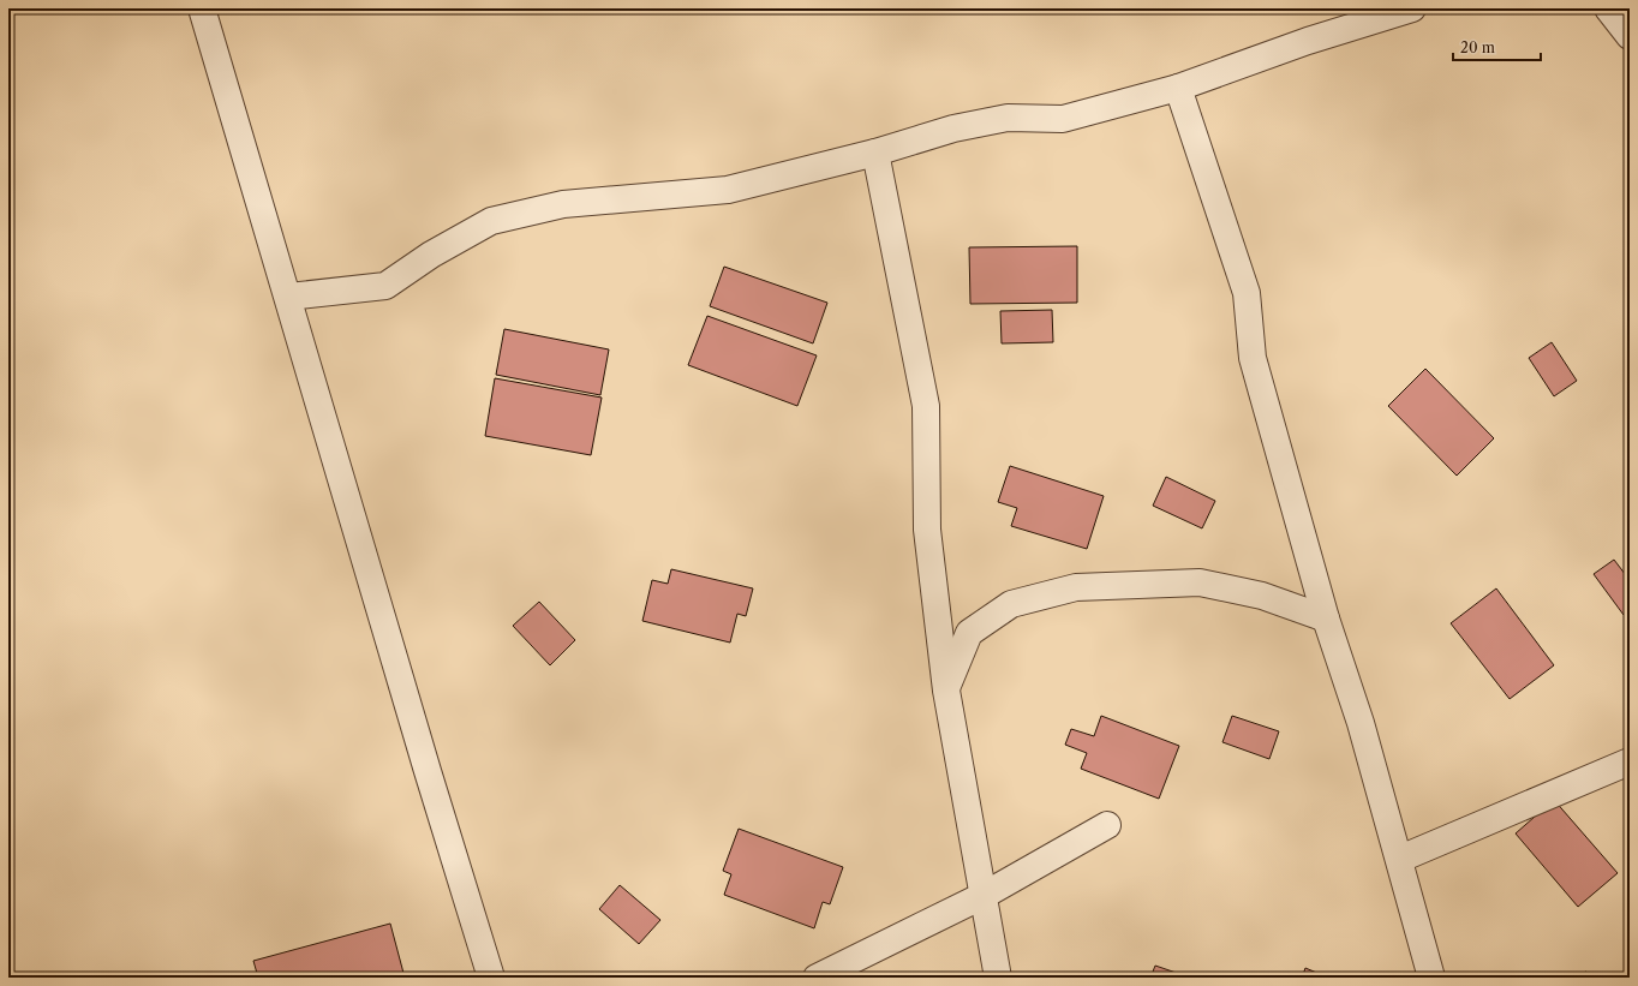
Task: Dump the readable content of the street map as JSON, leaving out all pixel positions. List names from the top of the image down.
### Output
{
  "scale_bar": "20 m"
}
